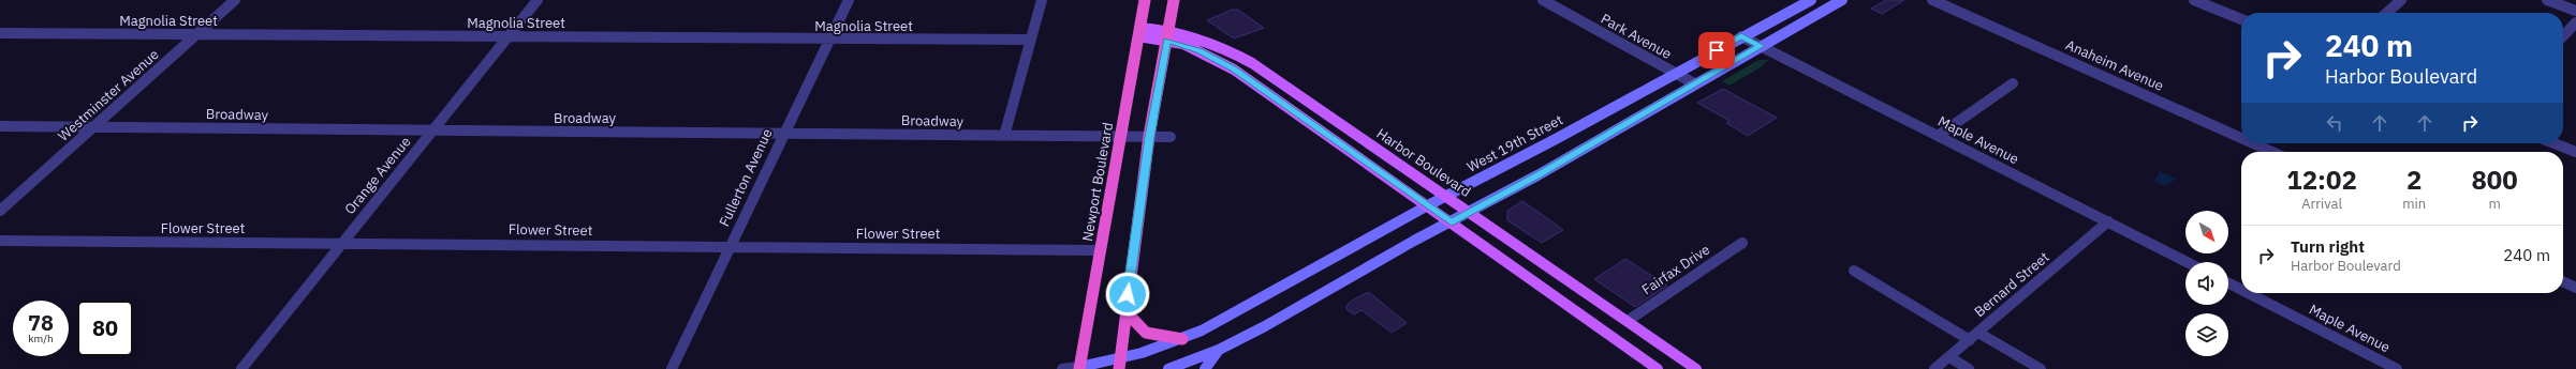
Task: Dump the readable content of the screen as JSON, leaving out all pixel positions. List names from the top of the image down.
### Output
{
  "streets": {
    "highway": ["Newport Boulevard"],
    "main road": ["West 19th Street", "Harbor Boulevard"],
    "street": [
      "Magnolia Street",
      "Park Avenue",
      "Anaheim Avenue",
      "Westminster Avenue",
      "Broadway",
      "Maple Avenue",
      "Orange Avenue",
      "Fullerton Avenue",
      "Flower Street",
      "Fairfax Drive",
      "Bernard Street"
    ]
  },
  "crossings": [
    ["Magnolia Street", "Westminster Avenue"],
    ["Magnolia Street", "Orange Avenue"],
    ["Magnolia Street", "Fullerton Avenue"],
    ["Park Avenue", "West 19th Street"],
    ["Westminster Avenue", "Broadway"],
    ["Broadway", "Orange Avenue"],
    ["Broadway", "Fullerton Avenue"],
    ["Broadway", "Newport Boulevard"],
    ["Maple Avenue", "West 19th Street"],
    ["Maple Avenue", "Bernard Street"],
    ["West 19th Street", "Harbor Boulevard"],
    ["West 19th Street", "Newport Boulevard"],
    ["Harbor Boulevard", "Newport Boulevard"],
    ["Harbor Boulevard", "Fairfax Drive"],
    ["Orange Avenue", "Flower Street"],
    ["Fullerton Avenue", "Flower Street"],
    ["Newport Boulevard", "Flower Street"]
  ],
  "north": "bottom right",
  "page": {
    "turn": ["240 m", "Harbor Boulevard"],
    "eta": [
      "12:02",
      "Arrival",
      "2",
      "min",
      "800",
      "m"
    ],
    "list": [
      {
        "name": "Turn right",
        "note": "Harbor Boulevard",
        "value": "240 m"
      }
    ],
    "speed": "78 km/h",
    "limit": "80"
  }
}
